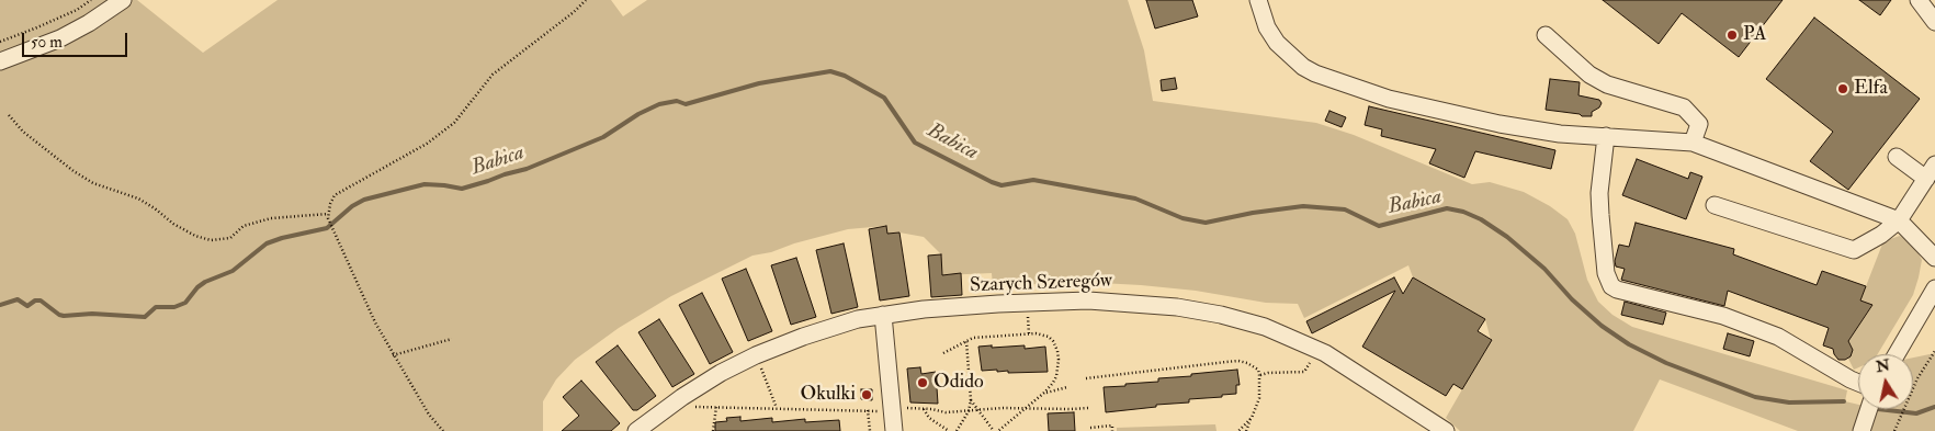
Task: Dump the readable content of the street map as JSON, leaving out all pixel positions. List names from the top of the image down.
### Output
{
  "streets": {
    "street": ["Szarych Szeregów"]
  },
  "water": ["Babica"],
  "places": [
    "PA",
    "Elfa",
    "Odido",
    "Okulki"
  ],
  "scale_bar": "50 m",
  "north": "top"
}
